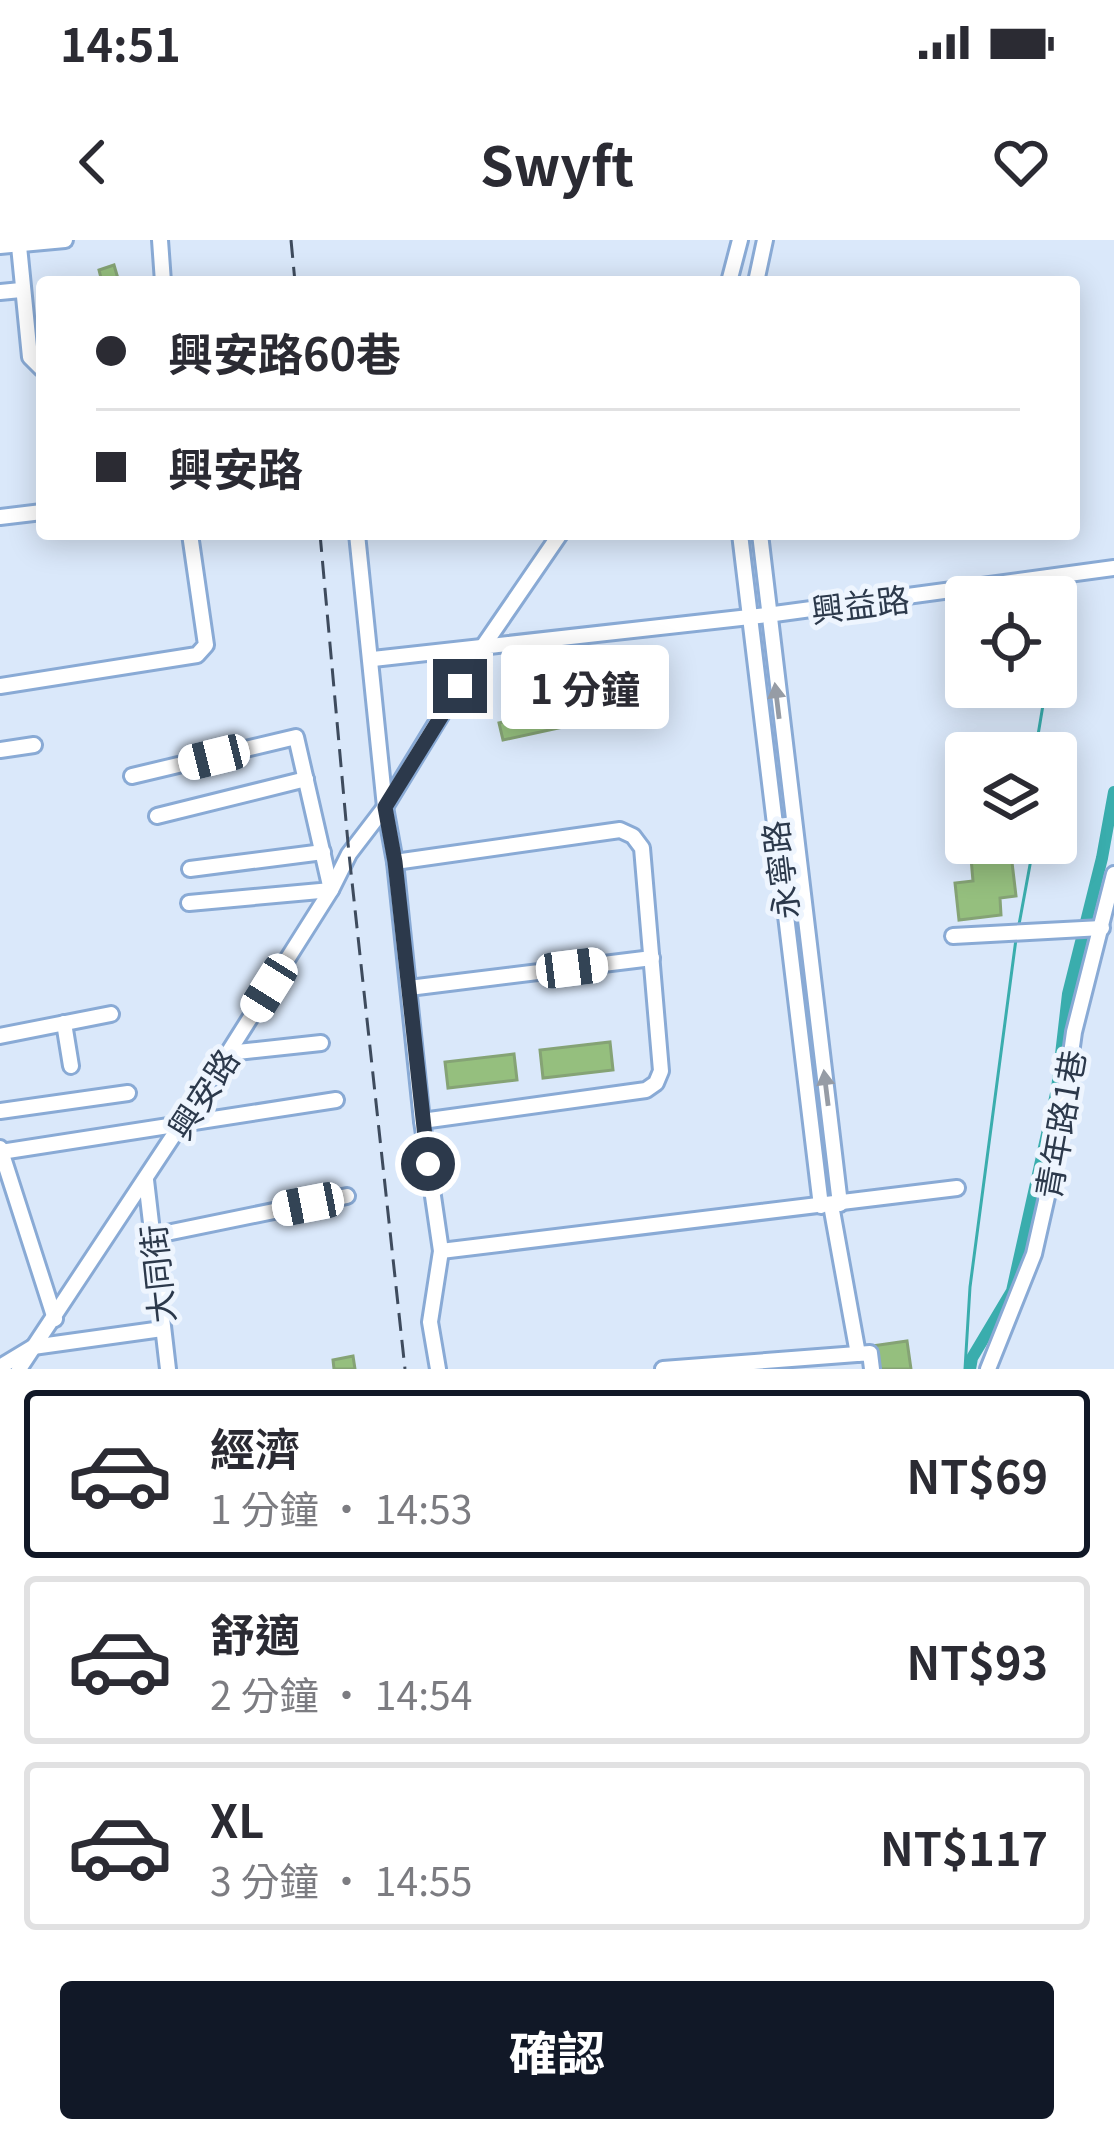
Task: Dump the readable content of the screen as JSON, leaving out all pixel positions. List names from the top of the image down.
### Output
{
  "streets": {
    "street": [
      "興益路",
      "永寧路",
      "興安路",
      "青年路1巷",
      "大同街"
    ]
  },
  "crossings": [
    ["興益路", "永寧路"],
    ["興益路", "興安路"],
    ["興安路", "大同街"]
  ],
  "page": {
    "status": "14:51",
    "header": "Swyft",
    "banner": ["興安路60巷", "興安路"],
    "bubble": "1 分鐘",
    "list": [
      {
        "name": "經濟",
        "note": "1 分鐘 · 14:53",
        "value": "NT$69"
      },
      {
        "name": "舒適",
        "note": "2 分鐘 · 14:54",
        "value": "NT$93"
      },
      {
        "name": "XL",
        "note": "3 分鐘 · 14:55",
        "value": "NT$117"
      }
    ],
    "buttons": "確認"
  }
}
